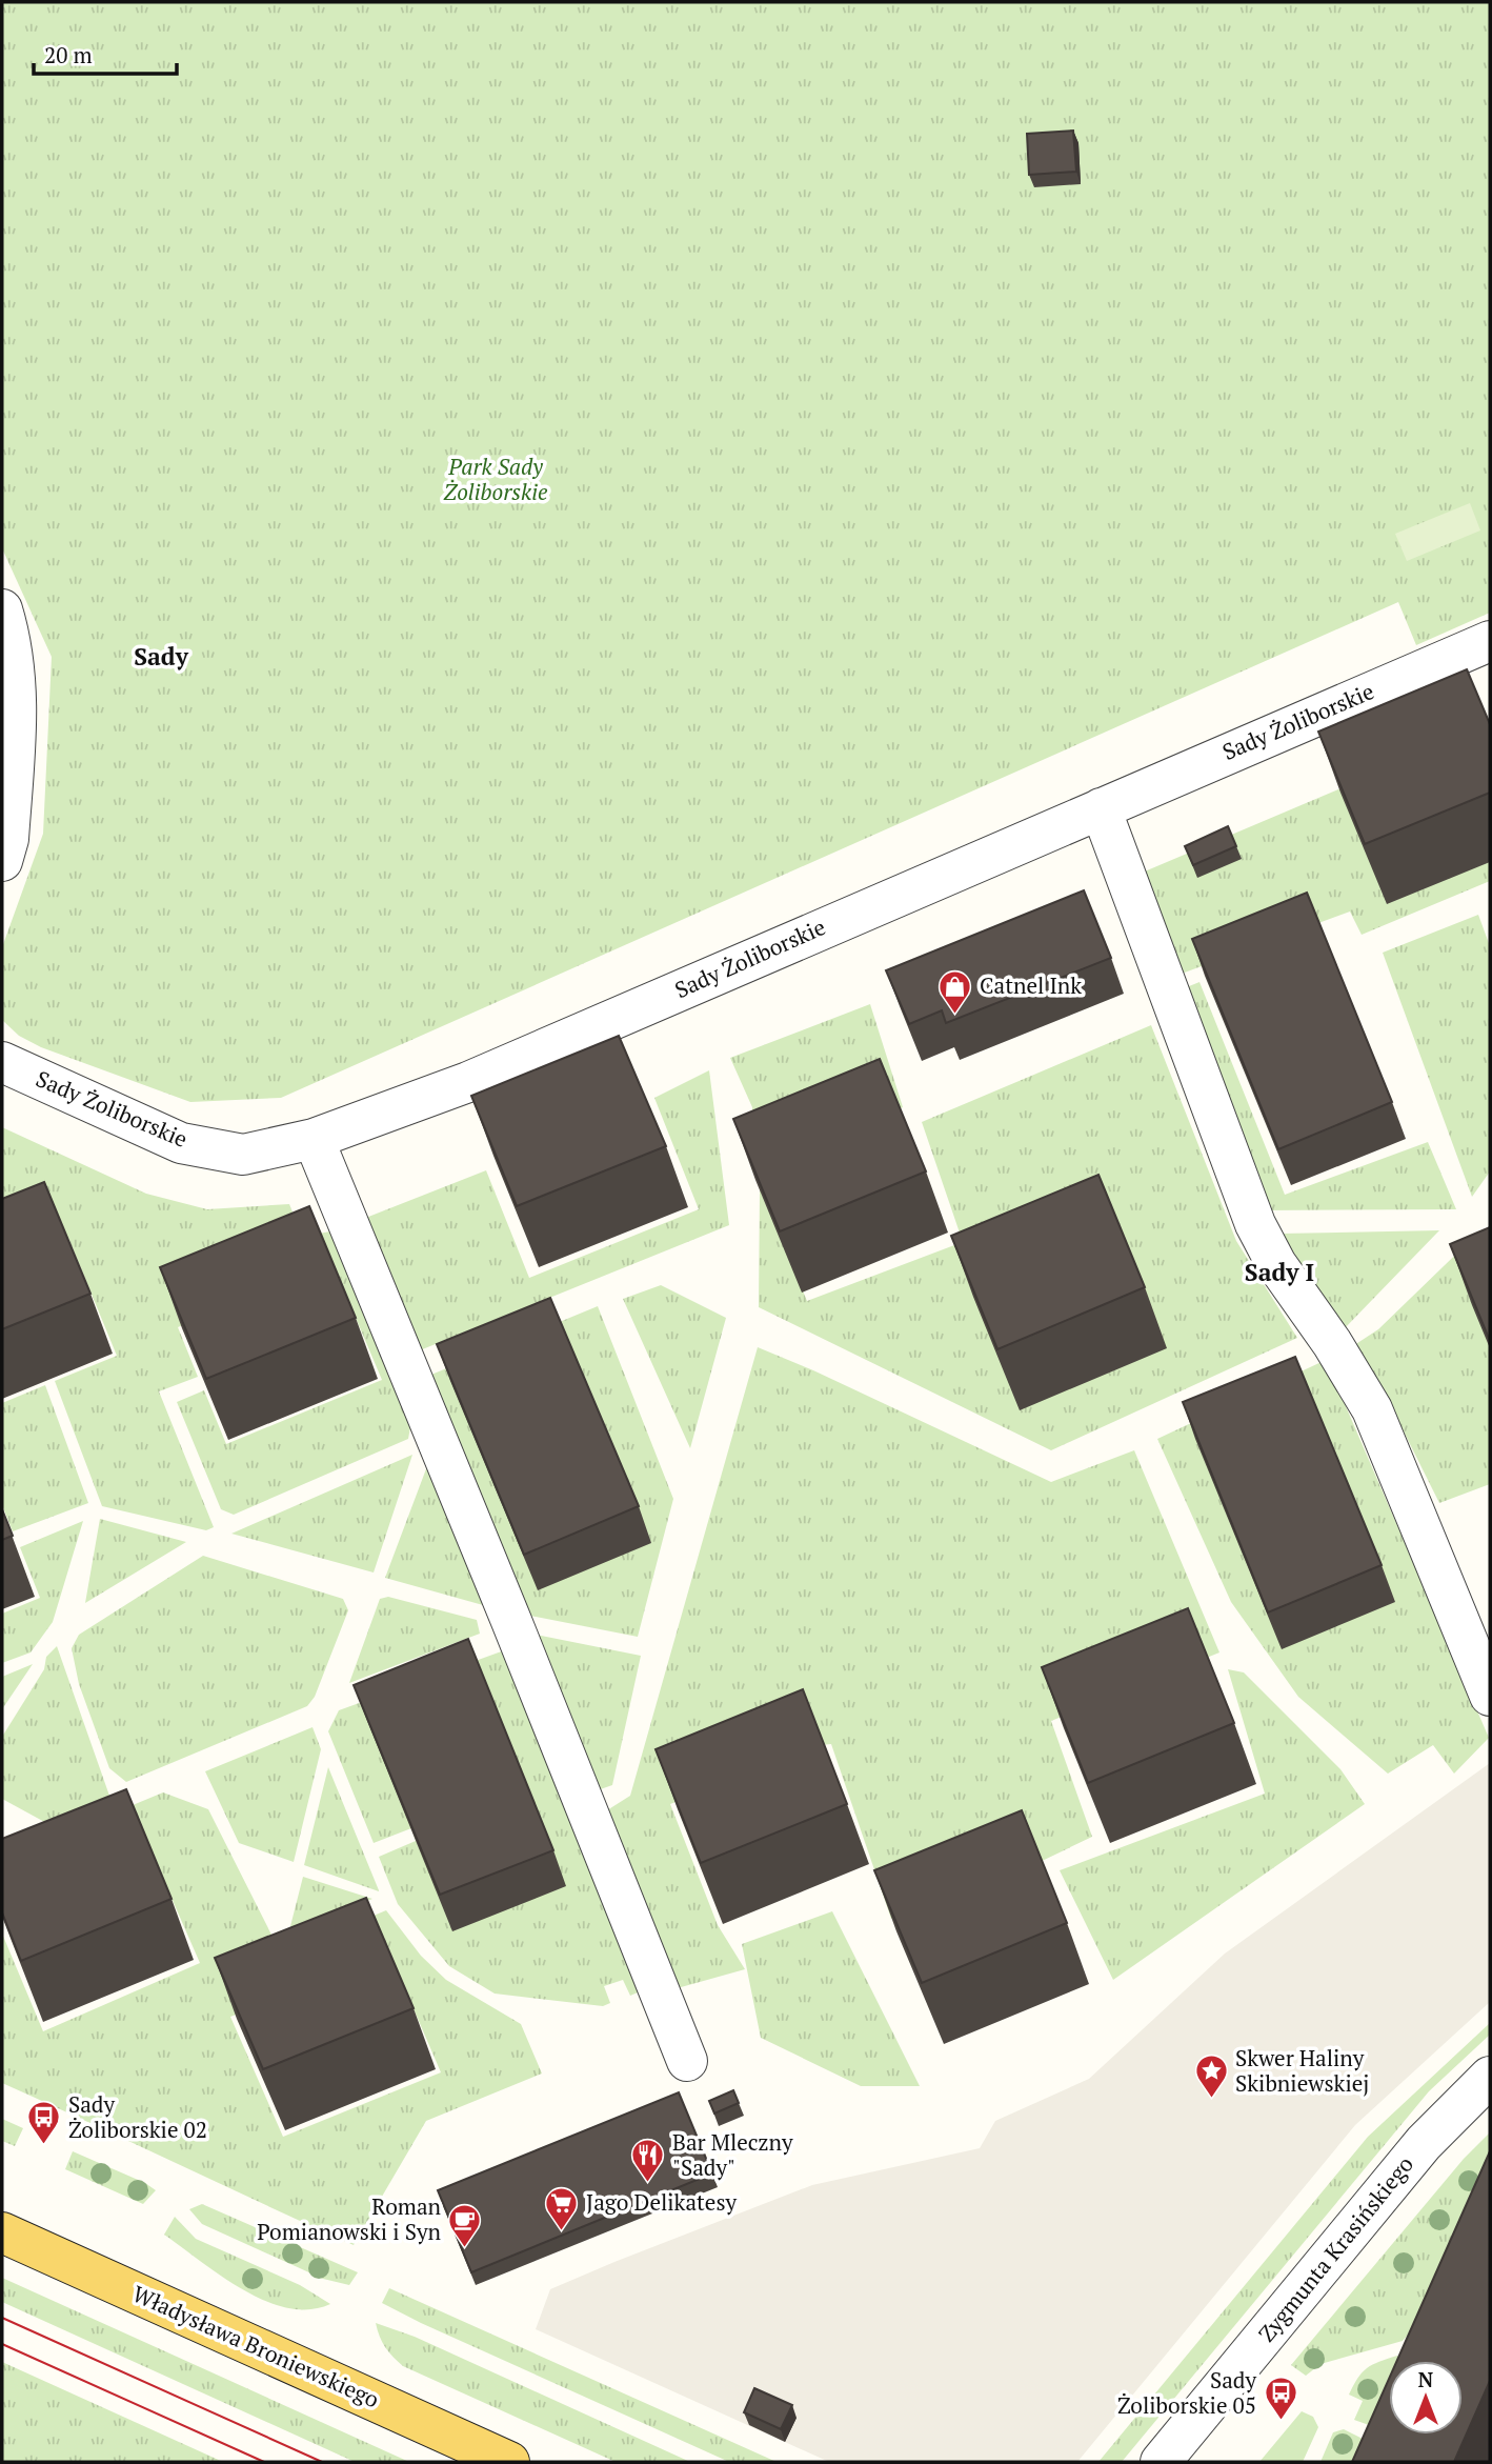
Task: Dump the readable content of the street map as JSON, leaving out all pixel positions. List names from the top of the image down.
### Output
{
  "streets": {
    "main road": ["Władysława Broniewskiego"],
    "street": ["Sady Żoliborskie", "Zygmunta Krasińskiego"]
  },
  "districts": ["Sady", "Sady I"],
  "parks": ["Park Sady Żoliborskie"],
  "places": {
    "shop": ["Catnel Ink"],
    "place": ["Skwer Haliny Skibniewskiej"],
    "bus stop": ["Sady Żoliborskie 02", "Sady Żoliborskie 05"],
    "restaurant": ["Bar Mleczny \"Sady\""],
    "supermarket": ["Jago Delikatesy"],
    "cafe": ["Roman Pomianowski i Syn"]
  },
  "scale_bar": "20 m",
  "north": "top"
}
